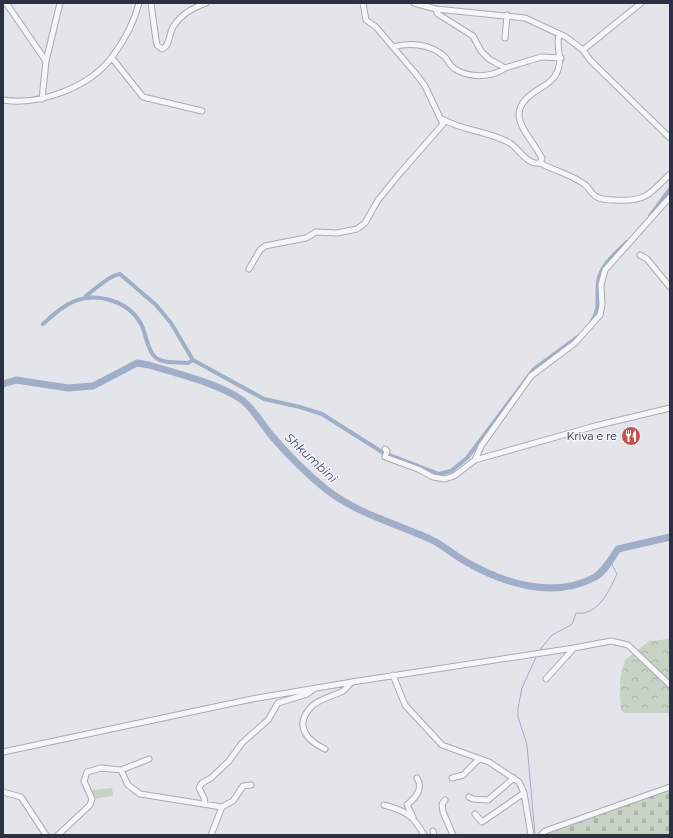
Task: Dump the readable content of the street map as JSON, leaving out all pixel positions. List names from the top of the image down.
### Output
{
  "water": ["Shkumbini"],
  "places": {
    "restaurant": ["Kriva e re"]
  }
}
